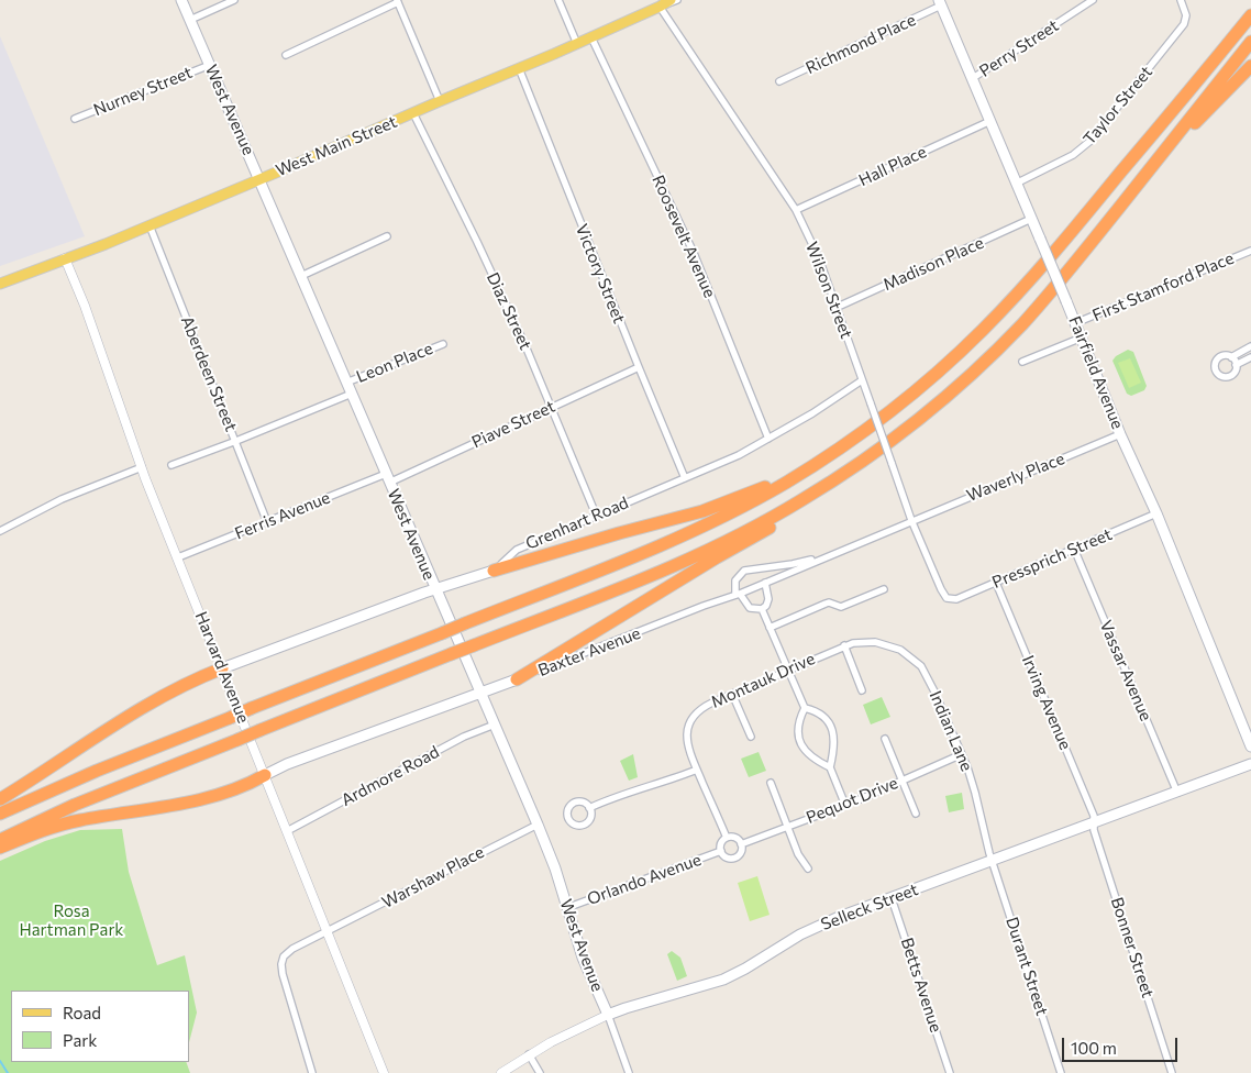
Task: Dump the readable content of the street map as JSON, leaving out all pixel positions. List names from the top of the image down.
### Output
{
  "streets": {
    "main road": [
      "West Avenue",
      "West Main Street",
      "Fairfield Avenue",
      "Grenhart Road",
      "Baxter Avenue",
      "Selleck Street"
    ],
    "street": [
      "Richmond Place",
      "Perry Street",
      "Nurney Street",
      "Taylor Street",
      "Hall Place",
      "Roosevelt Avenue",
      "Madison Place",
      "Victory Street",
      "First Stamford Place",
      "Wilson Street",
      "Diaz Street",
      "Leon Place",
      "Aberdeen Street",
      "Piave Street",
      "Waverly Place",
      "Ferris Avenue",
      "Pressprich Street",
      "Harvard Avenue",
      "Vassar Avenue",
      "Montauk Drive",
      "Irving Avenue",
      "Indian Lane",
      "Ardmore Road",
      "Pequot Drive",
      "Warshaw Place",
      "Orlando Avenue",
      "Bonner Street",
      "Durant Street",
      "Betts Avenue"
    ]
  },
  "crossings": [
    ["Richmond Place", "Fairfield Avenue"],
    ["Perry Street", "Fairfield Avenue"],
    ["Nurney Street", "West Avenue"],
    ["Taylor Street", "Fairfield Avenue"],
    ["West Avenue", "West Main Street"],
    ["West Avenue", "Leon Place"],
    ["West Avenue", "Piave Street"],
    ["West Avenue", "Ferris Avenue"],
    ["West Avenue", "Grenhart Road"],
    ["West Avenue", "Baxter Avenue"],
    ["West Avenue", "Ardmore Road"],
    ["West Avenue", "Warshaw Place"],
    ["West Avenue", "Orlando Avenue"],
    ["West Avenue", "Selleck Street"],
    ["West Main Street", "Roosevelt Avenue"],
    ["West Main Street", "Victory Street"],
    ["West Main Street", "Wilson Street"],
    ["West Main Street", "Diaz Street"],
    ["West Main Street", "Aberdeen Street"],
    ["West Main Street", "Harvard Avenue"],
    ["Hall Place", "Wilson Street"],
    ["Hall Place", "Fairfield Avenue"],
    ["Roosevelt Avenue", "Grenhart Road"],
    ["Madison Place", "Wilson Street"],
    ["Madison Place", "Fairfield Avenue"],
    ["Victory Street", "Piave Street"],
    ["Victory Street", "Grenhart Road"],
    ["First Stamford Place", "Fairfield Avenue"],
    ["Wilson Street", "Waverly Place"],
    ["Wilson Street", "Grenhart Road"],
    ["Wilson Street", "Pressprich Street"],
    ["Wilson Street", "Baxter Avenue"],
    ["Diaz Street", "Piave Street"],
    ["Diaz Street", "Grenhart Road"],
    ["Fairfield Avenue", "Waverly Place"],
    ["Fairfield Avenue", "Pressprich Street"],
    ["Aberdeen Street", "Ferris Avenue"],
    ["Piave Street", "Ferris Avenue"],
    ["Waverly Place", "Baxter Avenue"],
    ["Ferris Avenue", "Harvard Avenue"],
    ["Grenhart Road", "Harvard Avenue"],
    ["Pressprich Street", "Vassar Avenue"],
    ["Pressprich Street", "Irving Avenue"],
    ["Baxter Avenue", "Harvard Avenue"],
    ["Harvard Avenue", "Ardmore Road"],
    ["Harvard Avenue", "Warshaw Place"],
    ["Vassar Avenue", "Selleck Street"],
    ["Montauk Drive", "Indian Lane"],
    ["Montauk Drive", "Pequot Drive"],
    ["Montauk Drive", "Orlando Avenue"],
    ["Irving Avenue", "Selleck Street"],
    ["Irving Avenue", "Bonner Street"],
    ["Indian Lane", "Pequot Drive"],
    ["Indian Lane", "Selleck Street"],
    ["Indian Lane", "Durant Street"],
    ["Pequot Drive", "Orlando Avenue"],
    ["Selleck Street", "Bonner Street"],
    ["Selleck Street", "Durant Street"],
    ["Selleck Street", "Betts Avenue"]
  ],
  "parks": ["Rosa Hartman Park"],
  "legend": ["Road", "Park"],
  "scale_bar": "100 m"
}
